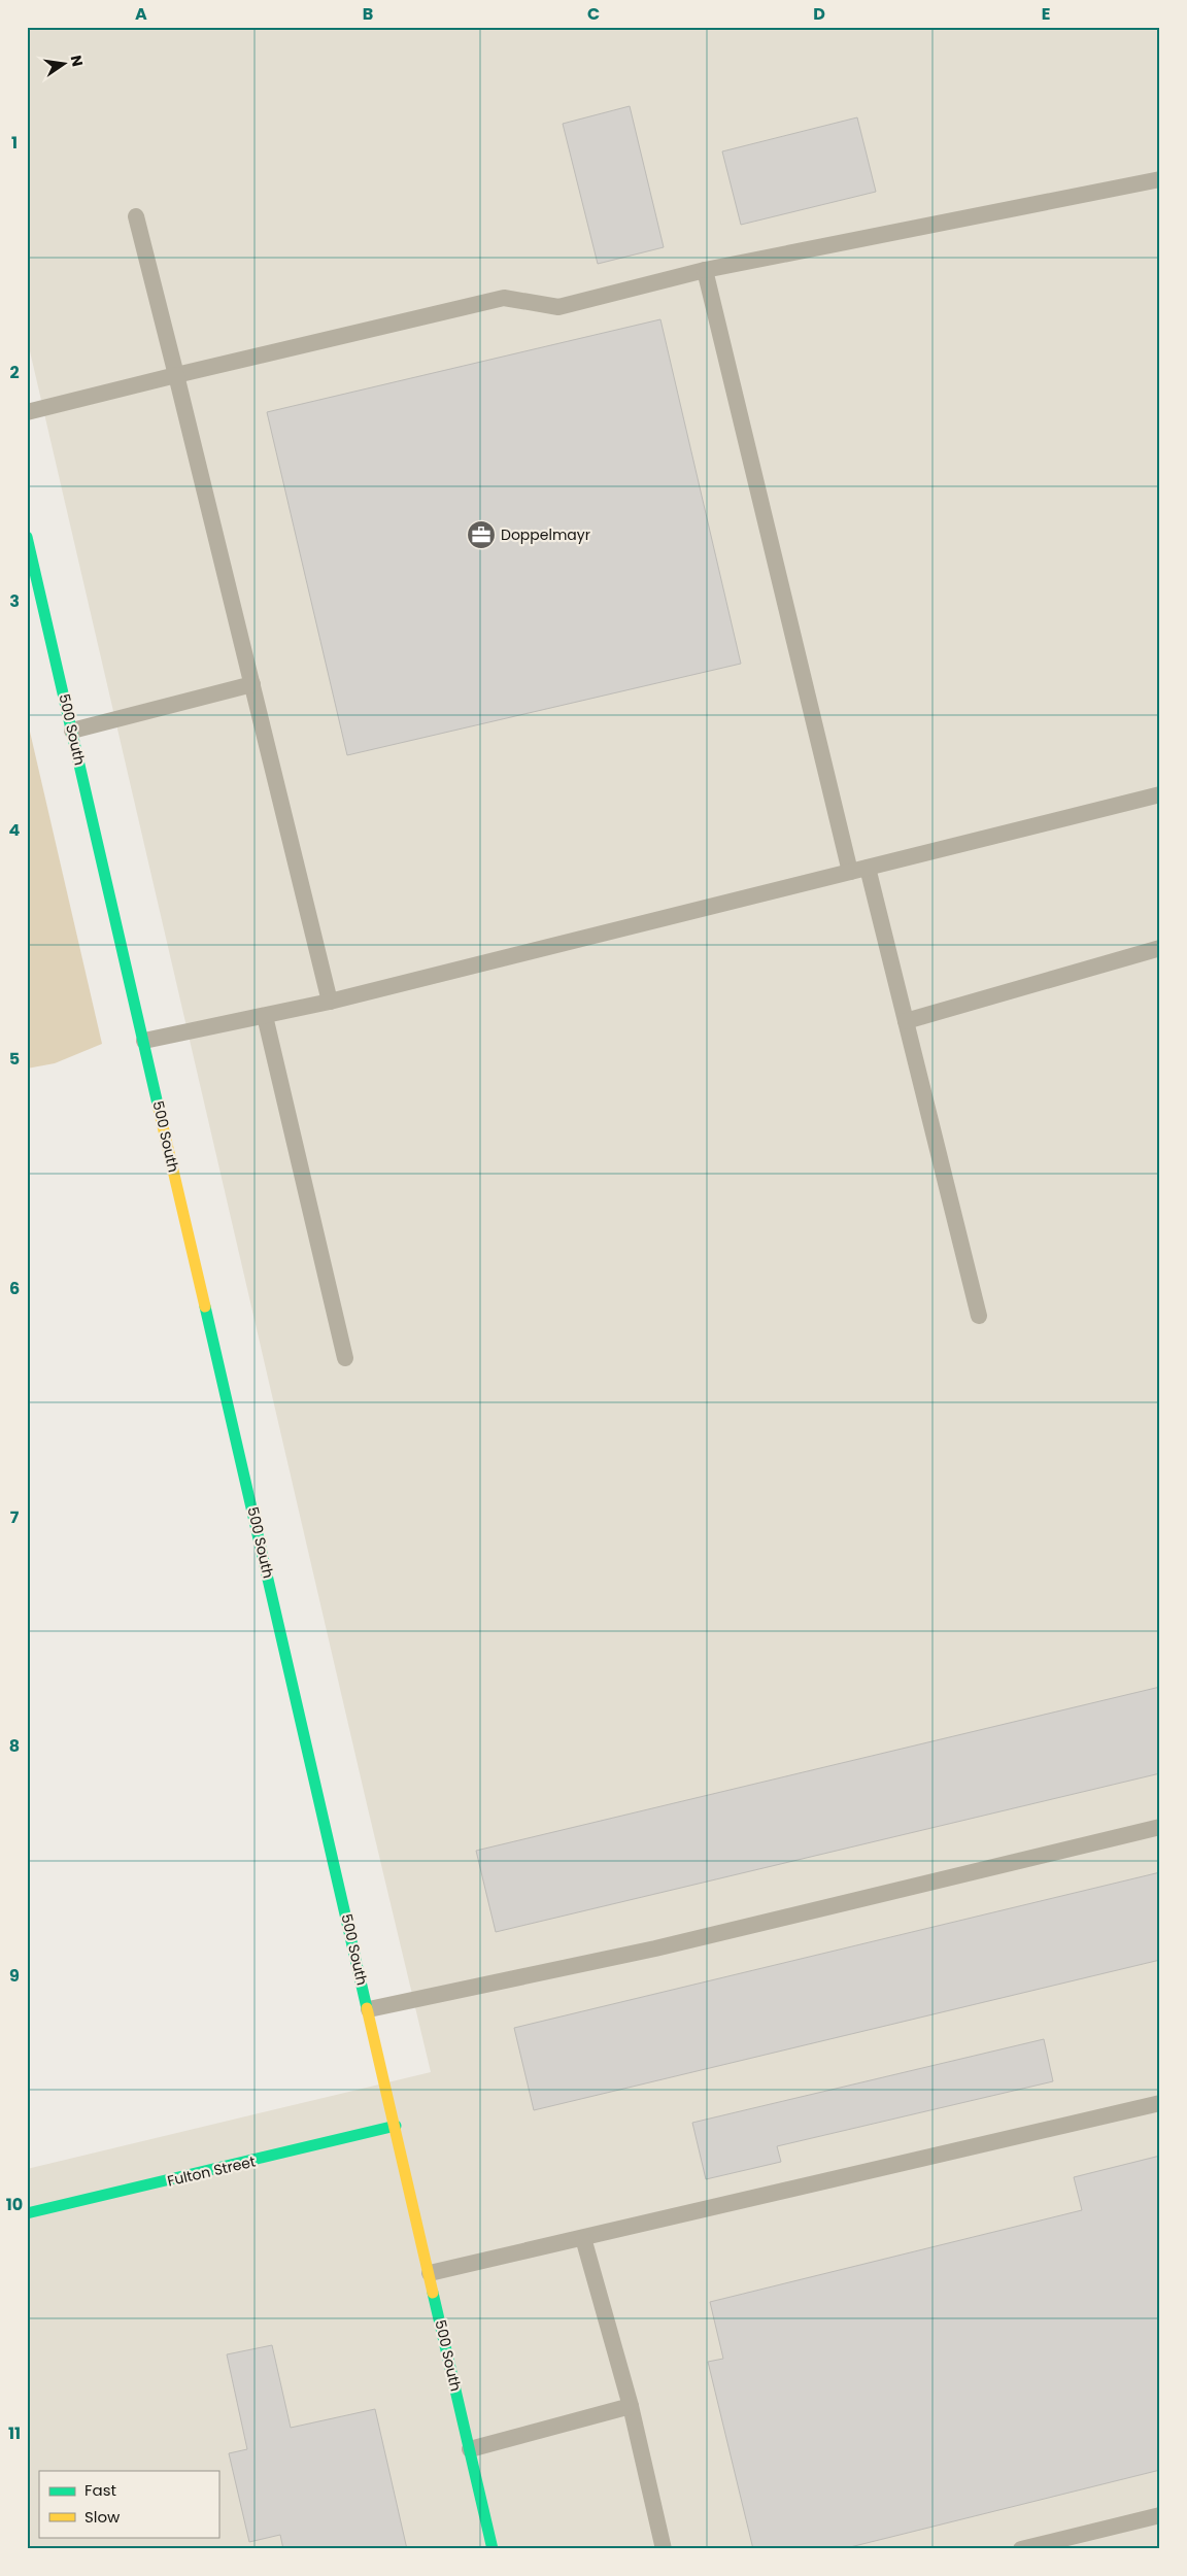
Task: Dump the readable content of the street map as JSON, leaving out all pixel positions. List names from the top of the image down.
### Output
{
  "streets": {
    "street": ["500 South", "Fulton Street"]
  },
  "crossings": [
    ["500 South", "Fulton Street"]
  ],
  "places": {
    "office": ["Doppelmayr"]
  },
  "legend": ["Fast", "Slow"],
  "north": "right",
  "grid": {
    "columns": [
      "A",
      "B",
      "C",
      "D",
      "E"
    ],
    "rows": [
      "1",
      "2",
      "3",
      "4",
      "5",
      "6",
      "7",
      "8",
      "9",
      "10",
      "11"
    ]
  }
}
